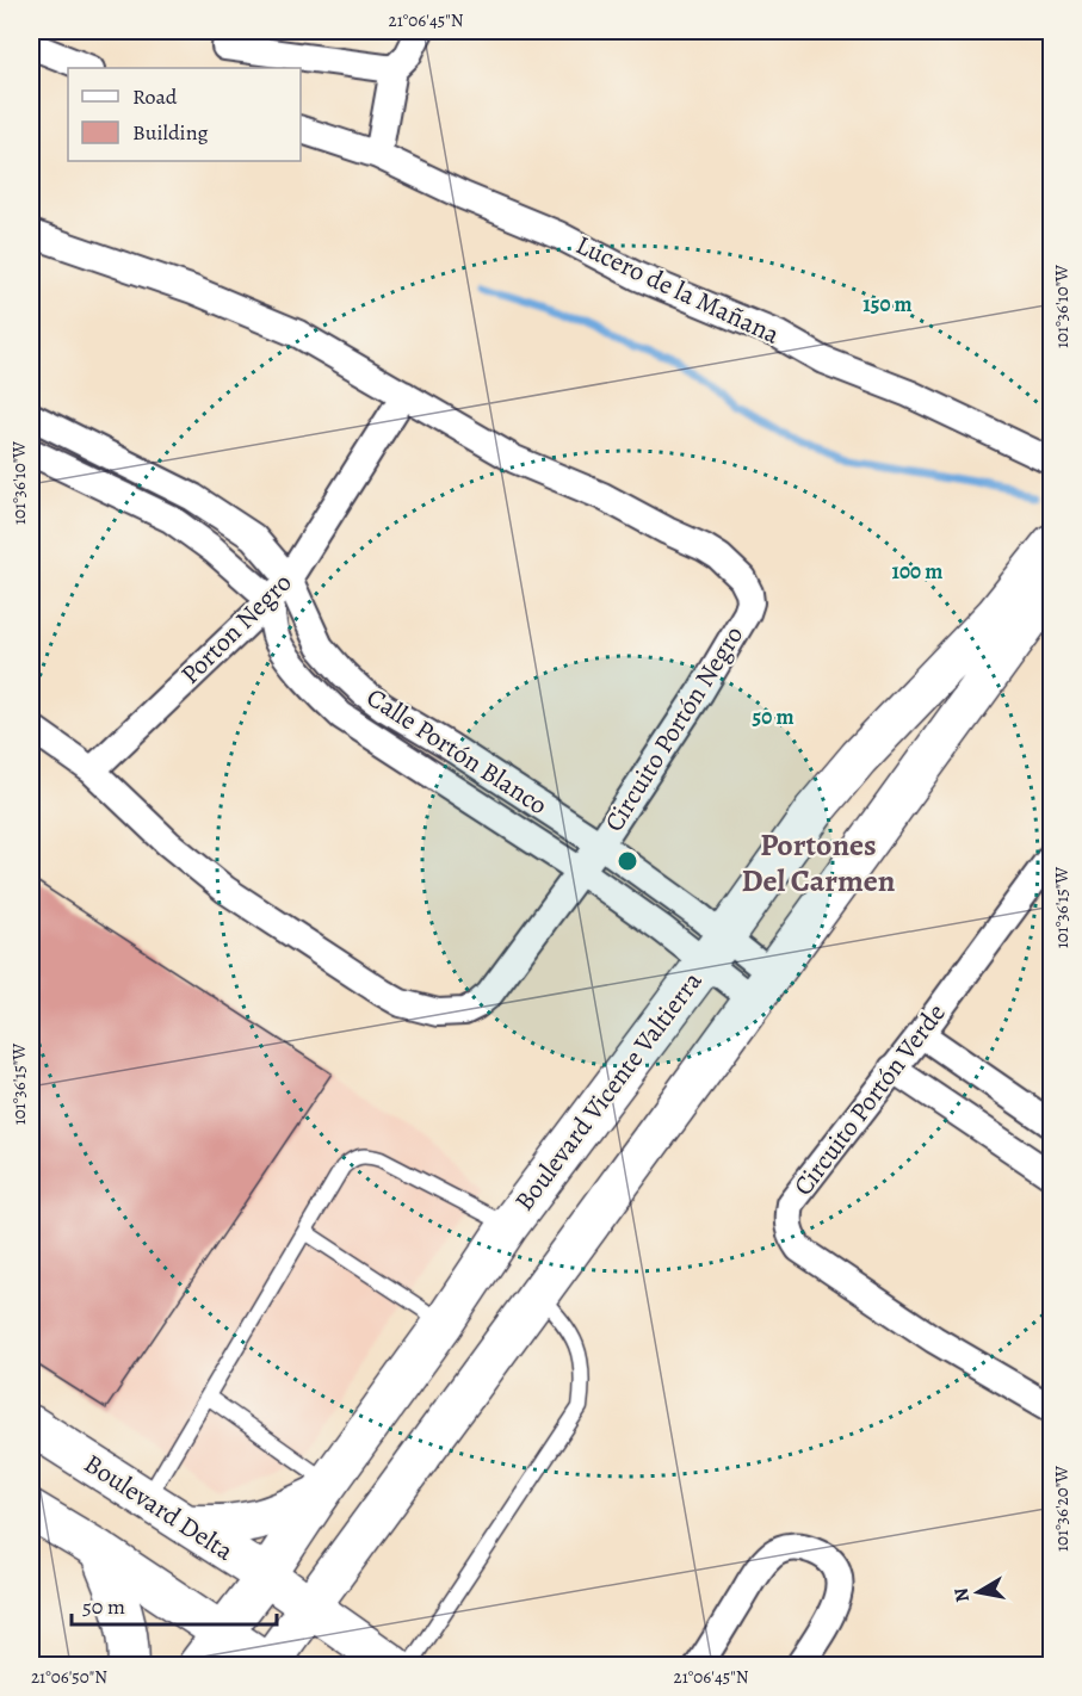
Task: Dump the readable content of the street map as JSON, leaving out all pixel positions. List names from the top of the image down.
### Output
{
  "streets": {
    "main road": ["Boulevard Vicente Valtierra", "Boulevard Delta"],
    "street": [
      "Lucero de la Mañana",
      "Porton Negro",
      "Circuito Portón Negro",
      "Calle Portón Blanco",
      "Circuito Portón Verde"
    ]
  },
  "crossings": [
    ["Porton Negro", "Circuito Portón Negro"],
    ["Porton Negro", "Calle Portón Blanco"],
    ["Circuito Portón Negro", "Calle Portón Blanco"],
    ["Calle Portón Blanco", "Boulevard Vicente Valtierra"],
    ["Boulevard Vicente Valtierra", "Boulevard Delta"]
  ],
  "districts": ["Portones Del Carmen"],
  "legend": ["Road", "Building"],
  "scale_bar": "50 m",
  "north": "left",
  "coordinates": [
    "21°06'45\"N",
    "101°36'10\"W",
    "101°36'15\"W",
    "101°36'20\"W",
    "21°06'50\"N"
  ],
  "rings": ["150 m", "100 m", "50 m"]
}
